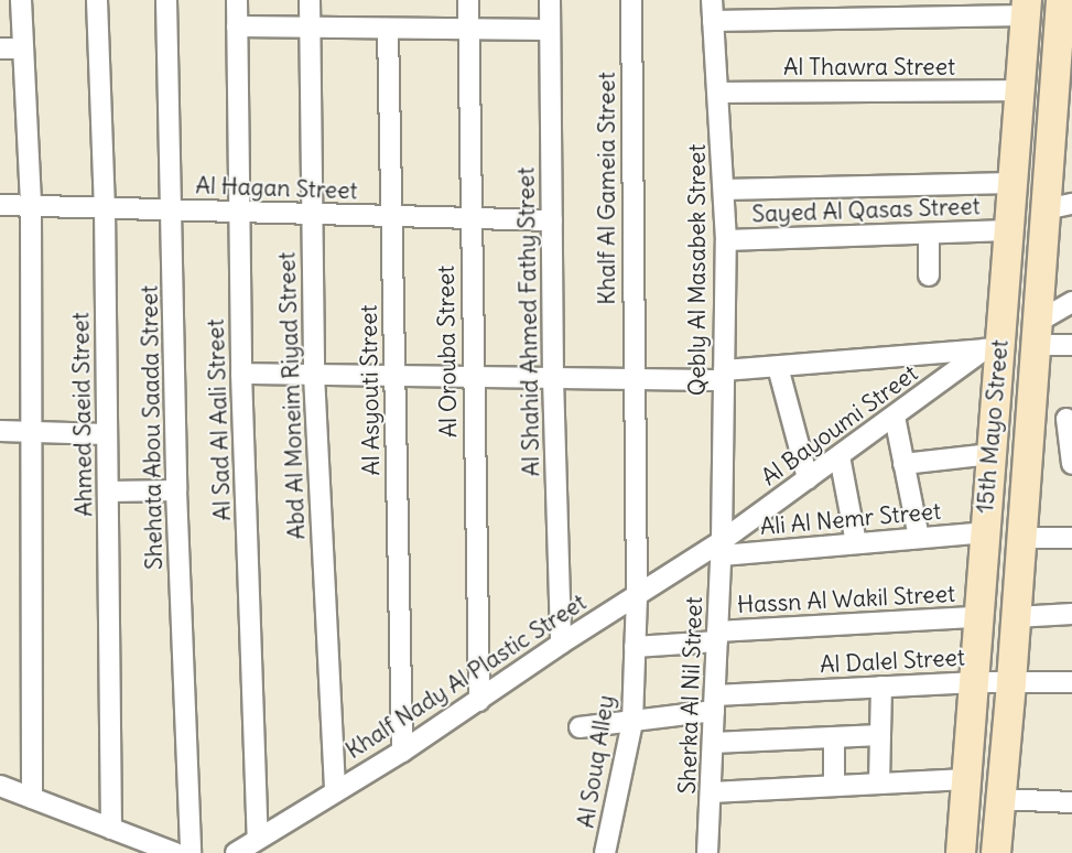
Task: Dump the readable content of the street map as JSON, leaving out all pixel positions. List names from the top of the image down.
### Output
{
  "streets": {
    "main road": ["15th Mayo Street"],
    "street": [
      "Al Thawra Street",
      "Al Hagan Street",
      "Khalf Al Gameia Street",
      "Sayed Al Qasas Street",
      "Qebly Al Masabek Street",
      "Al Shahid Ahmed Fathy Street",
      "Al Orouba Street",
      "Al Asyouti Street",
      "Abd Al Moneim Riyad Street",
      "Ahmed Saeid Street",
      "Al Sad Al Aali Street",
      "Al Bayoumi Street",
      "Shehata Abou Saada Street",
      "Ali Al Nemr Street",
      "Hassn Al Wakil Street",
      "Al Dalel Street",
      "Khalf Nady Al Plastic Street",
      "Sherka Al Nil Street",
      "Al Souq Alley"
    ]
  },
  "crossings": [
    ["Al Thawra Street", "Qebly Al Masabek Street"],
    ["Al Thawra Street", "15th Mayo Street"],
    ["Al Hagan Street", "Al Shahid Ahmed Fathy Street"],
    ["Al Hagan Street", "Al Orouba Street"],
    ["Al Hagan Street", "Al Asyouti Street"],
    ["Al Hagan Street", "Abd Al Moneim Riyad Street"],
    ["Al Hagan Street", "Ahmed Saeid Street"],
    ["Al Hagan Street", "Al Sad Al Aali Street"],
    ["Al Hagan Street", "Shehata Abou Saada Street"],
    ["Khalf Al Gameia Street", "Khalf Nady Al Plastic Street"],
    ["Khalf Al Gameia Street", "Al Souq Alley"],
    ["Sayed Al Qasas Street", "Qebly Al Masabek Street"],
    ["Sayed Al Qasas Street", "15th Mayo Street"],
    ["Qebly Al Masabek Street", "Al Bayoumi Street"],
    ["Qebly Al Masabek Street", "Ali Al Nemr Street"],
    ["Qebly Al Masabek Street", "Khalf Nady Al Plastic Street"],
    ["Qebly Al Masabek Street", "Sherka Al Nil Street"],
    ["Al Shahid Ahmed Fathy Street", "Khalf Nady Al Plastic Street"],
    ["Al Orouba Street", "Khalf Nady Al Plastic Street"],
    ["Al Asyouti Street", "Khalf Nady Al Plastic Street"],
    ["Abd Al Moneim Riyad Street", "Khalf Nady Al Plastic Street"],
    ["Al Sad Al Aali Street", "Khalf Nady Al Plastic Street"],
    ["Al Bayoumi Street", "15th Mayo Street"],
    ["Al Bayoumi Street", "Ali Al Nemr Street"],
    ["Al Bayoumi Street", "Khalf Nady Al Plastic Street"],
    ["Al Bayoumi Street", "Sherka Al Nil Street"],
    ["15th Mayo Street", "Ali Al Nemr Street"],
    ["15th Mayo Street", "Hassn Al Wakil Street"],
    ["15th Mayo Street", "Al Dalel Street"],
    ["Ali Al Nemr Street", "Khalf Nady Al Plastic Street"],
    ["Ali Al Nemr Street", "Sherka Al Nil Street"],
    ["Hassn Al Wakil Street", "Sherka Al Nil Street"],
    ["Hassn Al Wakil Street", "Al Souq Alley"],
    ["Al Dalel Street", "Sherka Al Nil Street"],
    ["Al Dalel Street", "Al Souq Alley"],
    ["Khalf Nady Al Plastic Street", "Sherka Al Nil Street"],
    ["Khalf Nady Al Plastic Street", "Al Souq Alley"]
  ]
}
